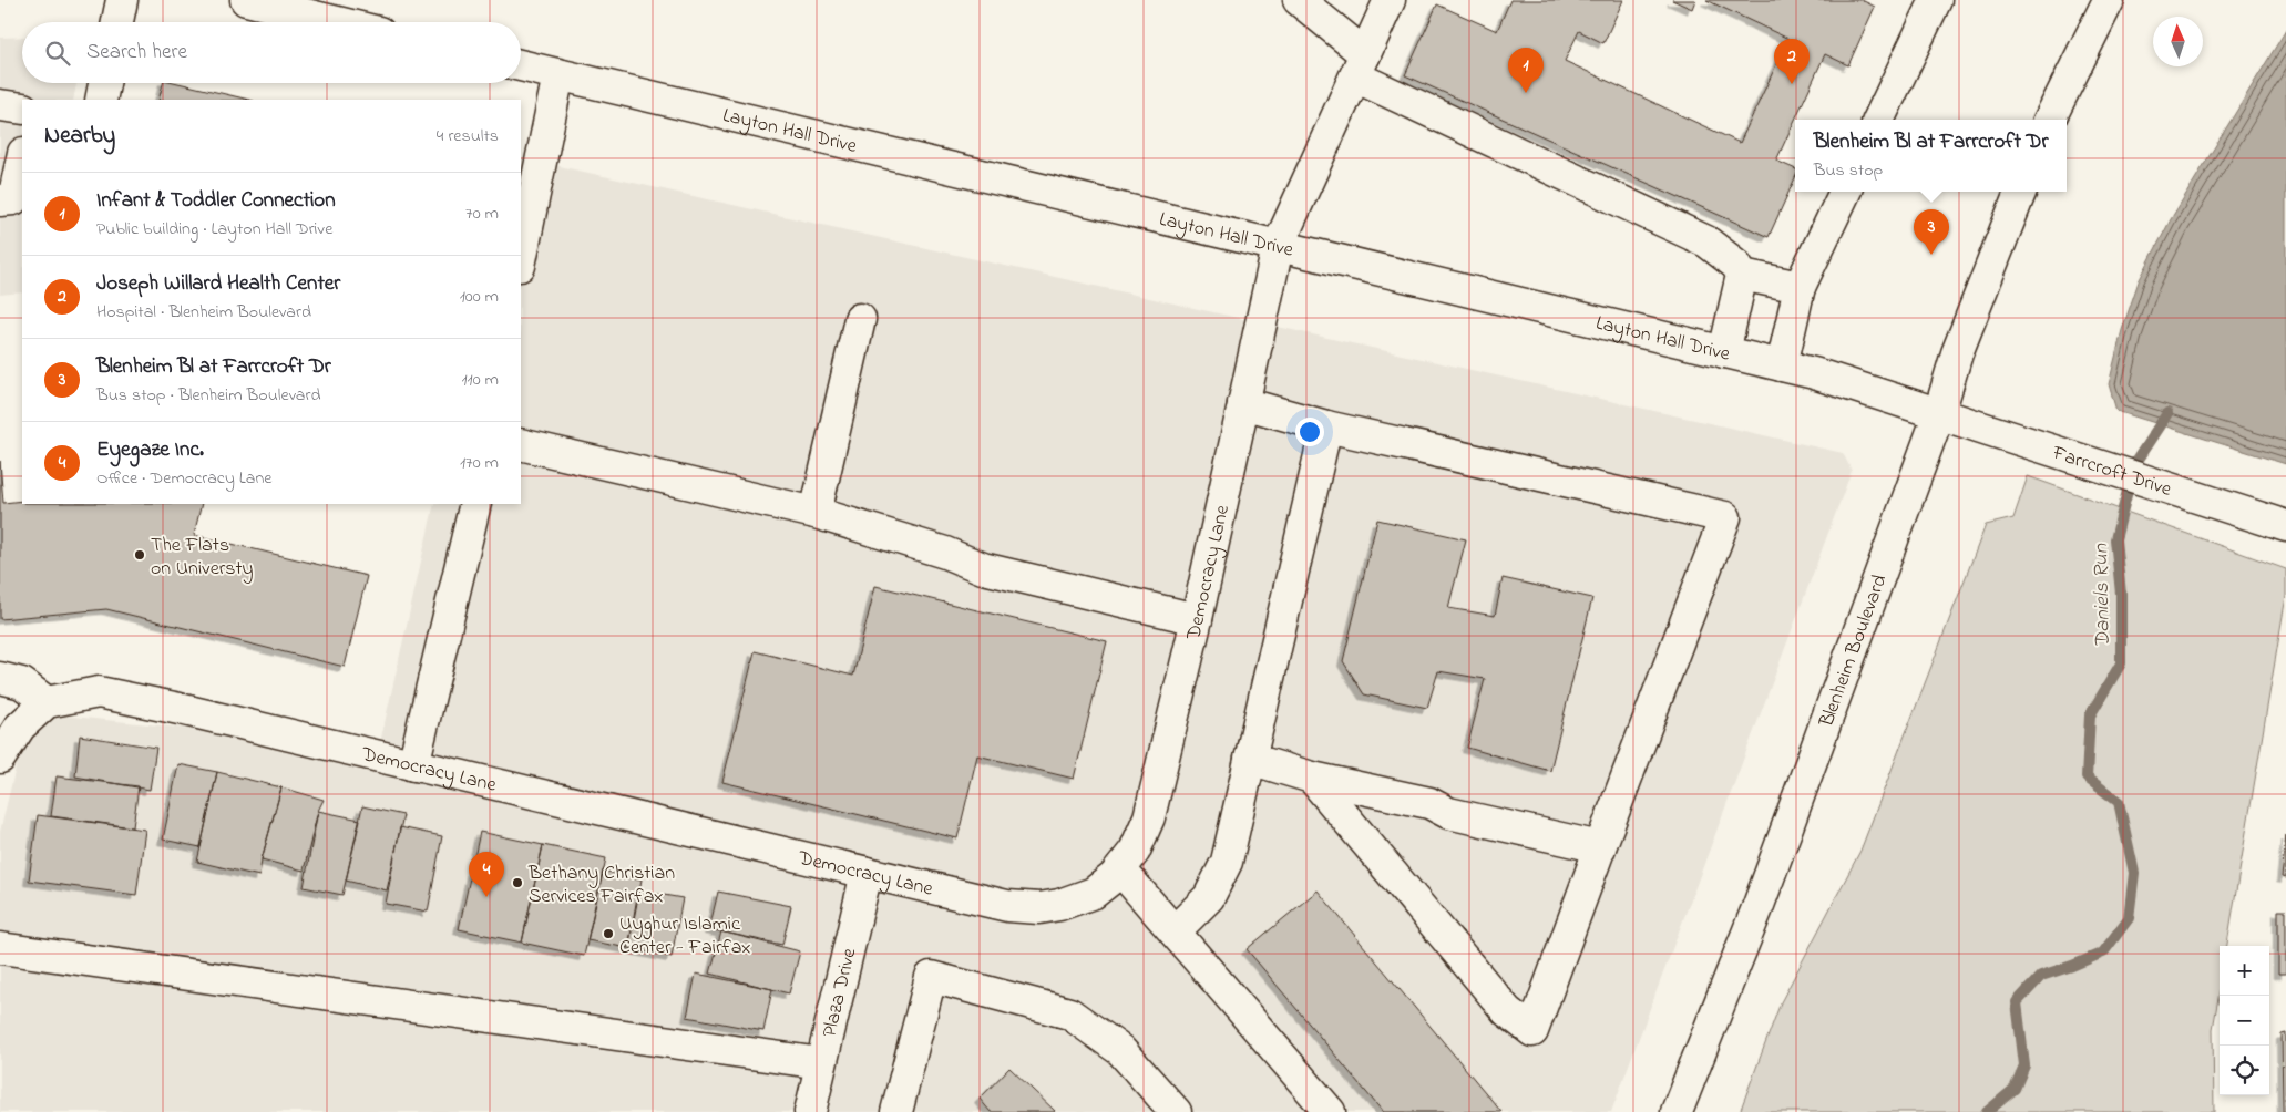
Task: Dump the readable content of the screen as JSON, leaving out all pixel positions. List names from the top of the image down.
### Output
{
  "streets": {
    "street": [
      "Layton Hall Drive",
      "Farrcroft Drive",
      "Democracy Lane",
      "Blenheim Boulevard",
      "Plaza Drive"
    ]
  },
  "crossings": [
    ["Layton Hall Drive", "Farrcroft Drive"],
    ["Layton Hall Drive", "Democracy Lane"],
    ["Layton Hall Drive", "Blenheim Boulevard"],
    ["Farrcroft Drive", "Blenheim Boulevard"],
    ["Democracy Lane", "Plaza Drive"]
  ],
  "water": ["Daniels Run"],
  "places": ["The Flats on Universty", "Bethany Christian Services Fairfax", "Uyghur Islamic Center - Fairfax"],
  "north": "top",
  "page": {
    "search": "Search here",
    "pins": [
      "2",
      "1",
      "3",
      "4"
    ],
    "heading": ["Nearby", "4 results"],
    "popup": ["Blenheim Bl at Farrcroft Dr", "Bus stop"],
    "list": [
      {
        "mark": "1",
        "name": "Infant & Toddler Connection",
        "note": "Public building · Layton Hall Drive",
        "value": "70 m"
      },
      {
        "mark": "2",
        "name": "Joseph Willard Health Center",
        "note": "Hospital · Blenheim Boulevard",
        "value": "100 m"
      },
      {
        "mark": "3",
        "name": "Blenheim Bl at Farrcroft Dr",
        "note": "Bus stop · Blenheim Boulevard",
        "value": "110 m"
      },
      {
        "mark": "4",
        "name": "Eyegaze Inc.",
        "note": "Office · Democracy Lane",
        "value": "170 m"
      }
    ],
    "map_buttons": ["+", "−"]
  }
}
